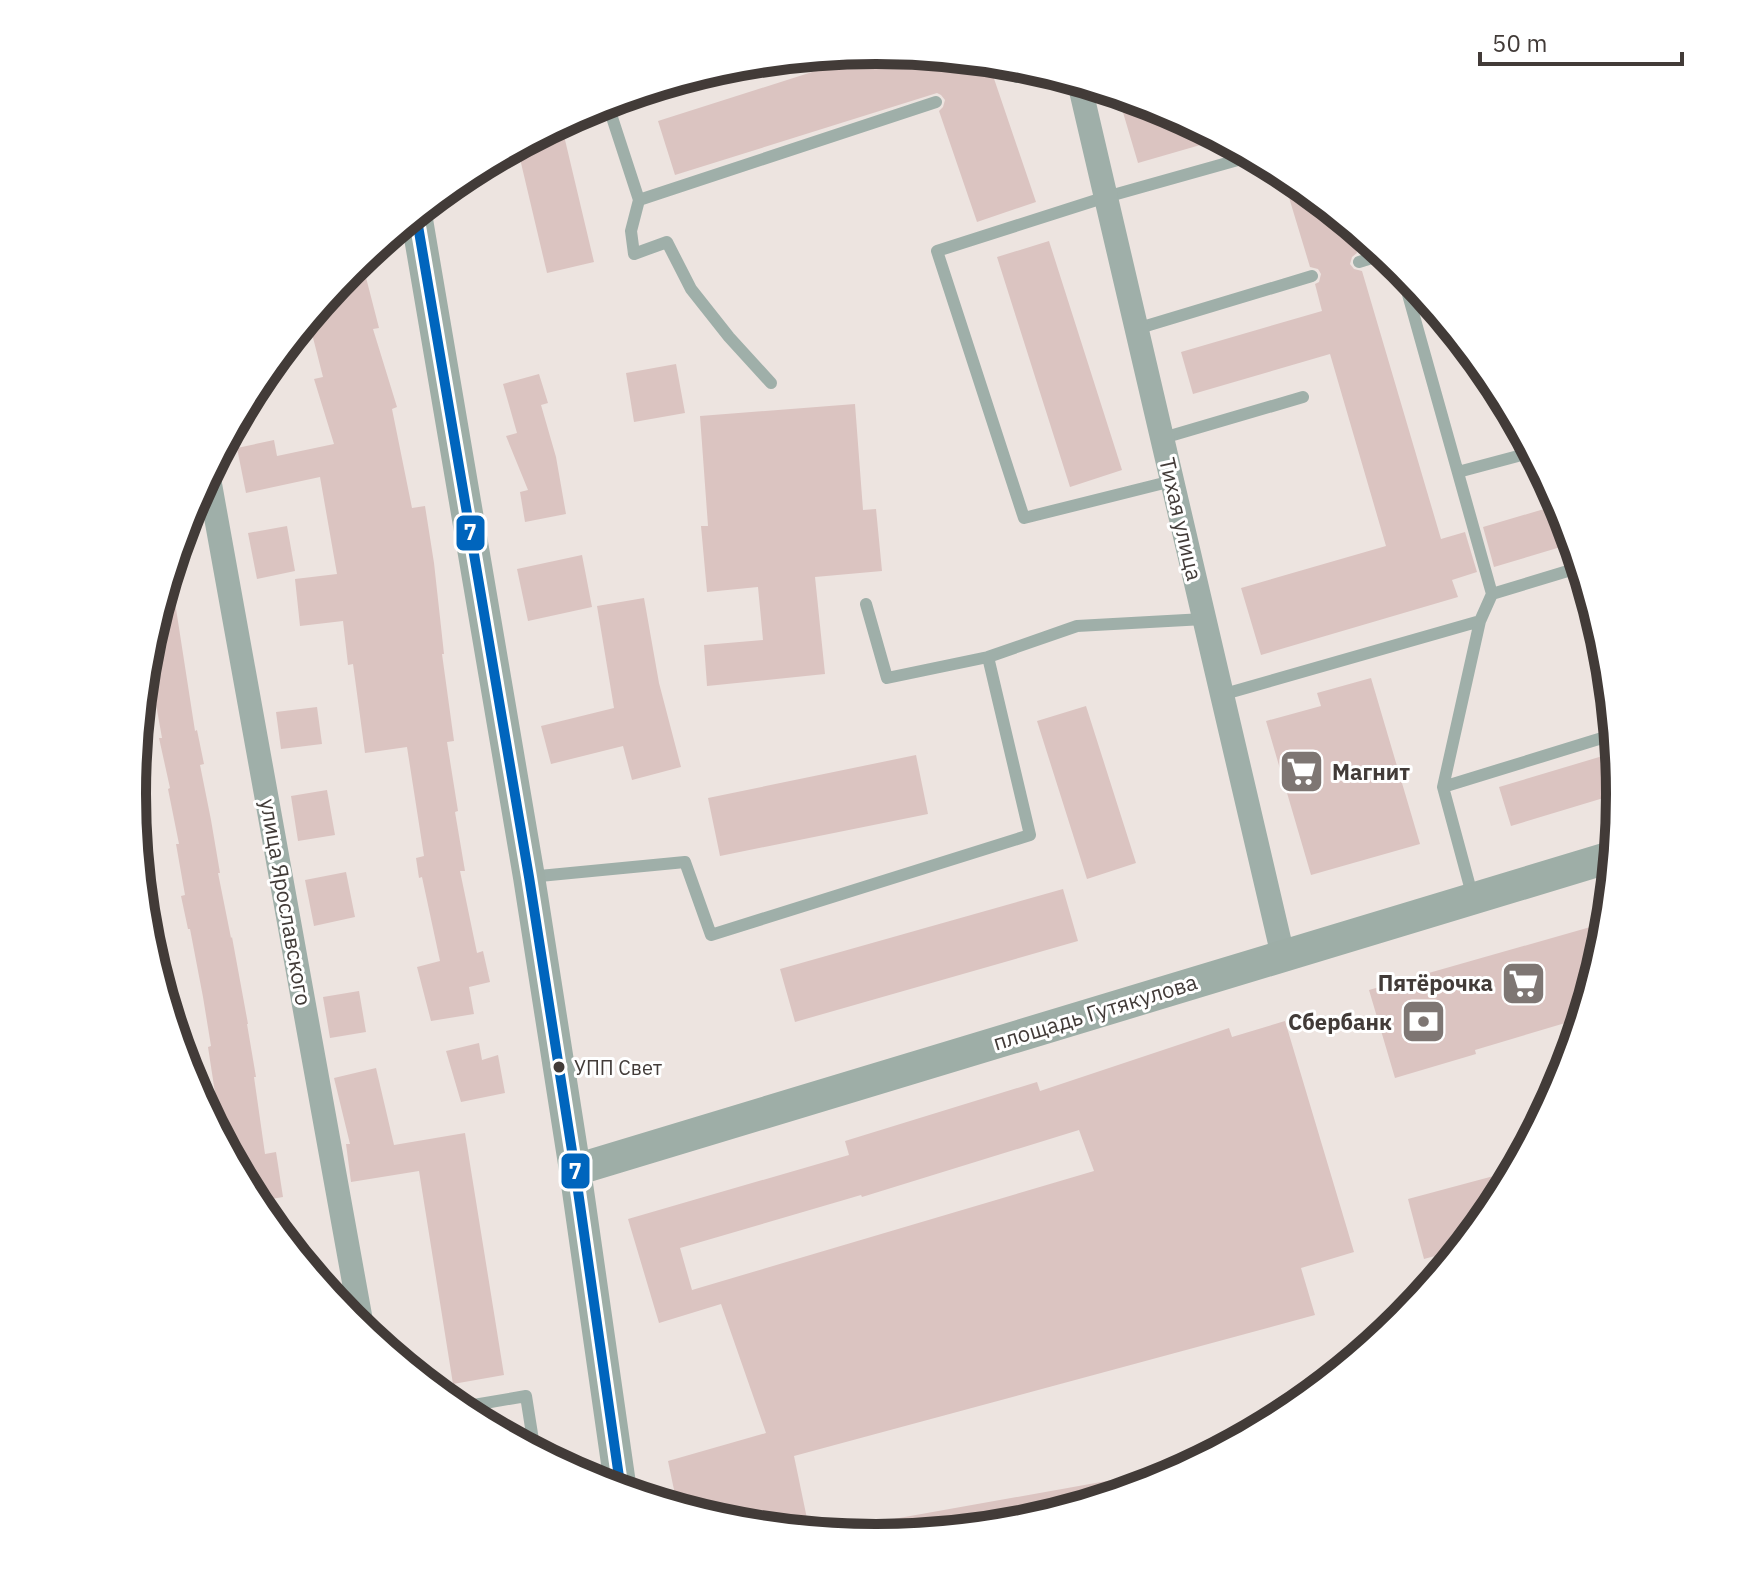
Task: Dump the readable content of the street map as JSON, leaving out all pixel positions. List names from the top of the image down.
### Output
{
  "streets": {
    "main road": ["площадь Гутякулова"],
    "street": ["Тихая улица", "улица Ярославского"]
  },
  "crossings": [
    ["Тихая улица", "площадь Гутякулова"]
  ],
  "places": {
    "supermarket": ["Магнит", "Пятёрочка"],
    "bank": ["Сбербанк"],
    "other": ["УПП Свет"]
  },
  "lines": ["transit line 7"],
  "scale_bar": "50 m"
}
